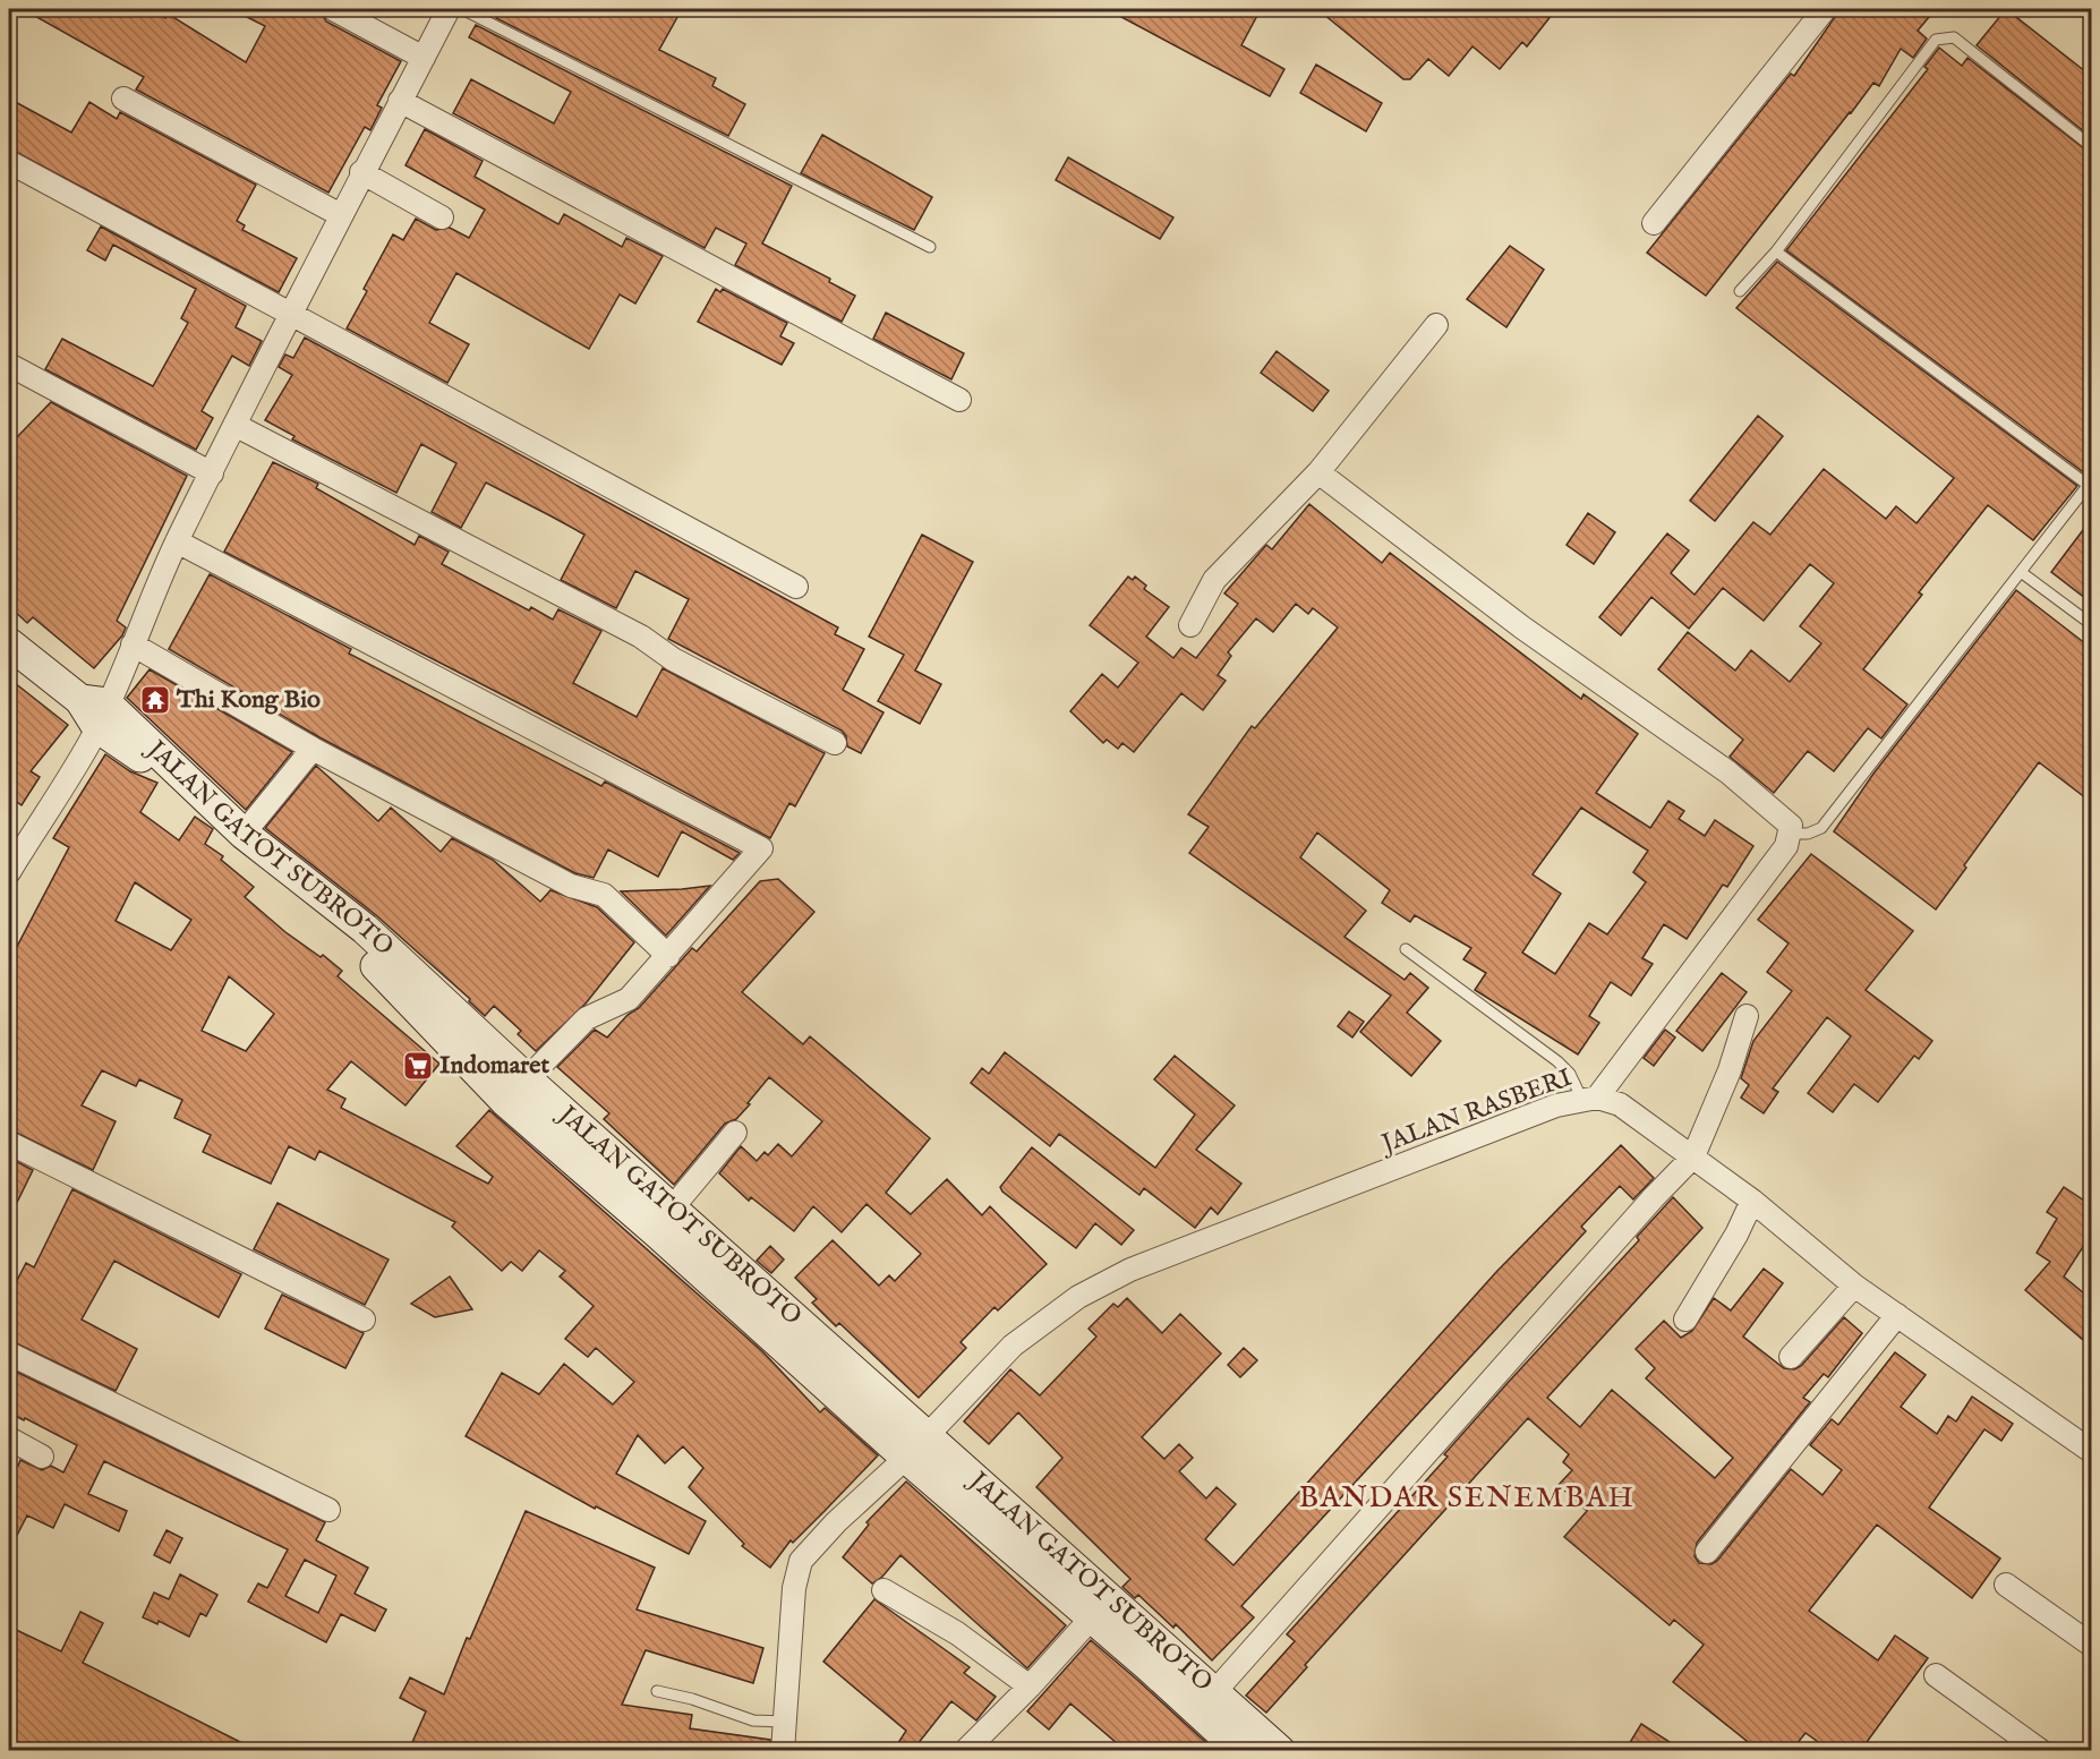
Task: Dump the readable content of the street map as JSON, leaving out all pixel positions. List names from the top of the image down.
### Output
{
  "streets": {
    "main road": ["JALAN GATOT SUBROTO"],
    "street": ["JALAN RASBERI"]
  },
  "crossings": [
    ["JALAN GATOT SUBROTO", "JALAN RASBERI"]
  ],
  "districts": ["BANDAR SENEMBAH"],
  "places": {
    "temple": ["Thi Kong Bio"],
    "supermarket": ["Indomaret"]
  }
}
